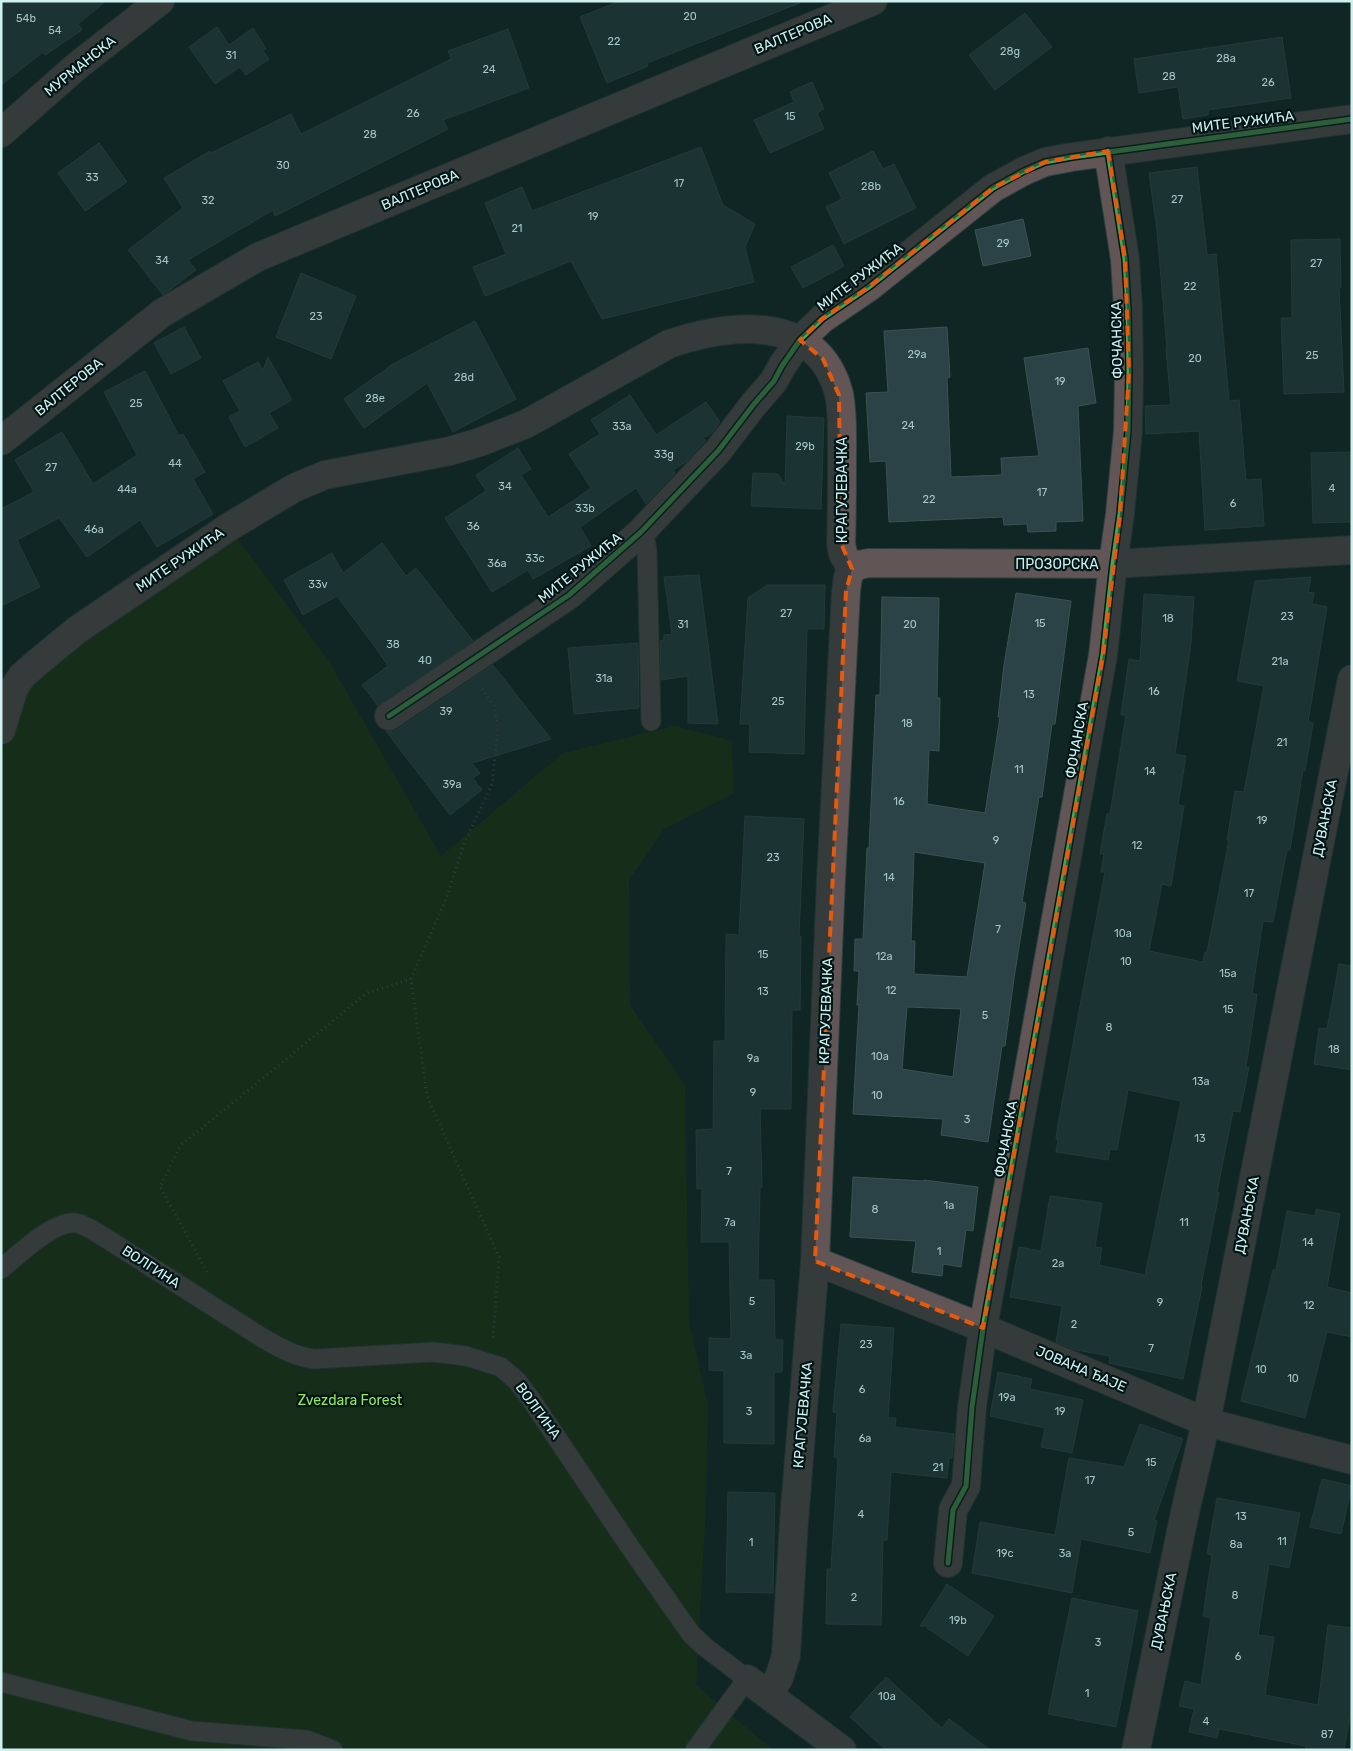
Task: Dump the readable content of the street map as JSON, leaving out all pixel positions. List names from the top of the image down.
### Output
{
  "streets": {
    "street": [
      "ВАЛТЕРОВА",
      "МУРМАНСКА",
      "МИТЕ РУЖИЋА",
      "ФОЧАНСКА",
      "КРАГУЈЕВАЧКА",
      "ПРОЗОРСКА",
      "ДУВАЊСКА",
      "ВОЛГИНА",
      "ЈОВАНА ЂАЈЕ"
    ]
  },
  "crossings": [
    ["МИТЕ РУЖИЋА", "ФОЧАНСКА"],
    ["МИТЕ РУЖИЋА", "КРАГУЈЕВАЧКА"],
    ["ФОЧАНСКА", "ПРОЗОРСКА"],
    ["ФОЧАНСКА", "ЈОВАНА ЂАЈЕ"],
    ["КРАГУЈЕВАЧКА", "ПРОЗОРСКА"],
    ["КРАГУЈЕВАЧКА", "ВОЛГИНА"],
    ["КРАГУЈЕВАЧКА", "ЈОВАНА ЂАЈЕ"],
    ["ДУВАЊСКА", "ЈОВАНА ЂАЈЕ"]
  ],
  "parks": ["Zvezdara Forest"],
  "house_numbers": [
    "20",
    "54b",
    "54",
    "22",
    "28g",
    "31",
    "28a",
    "24",
    "28",
    "26",
    "26",
    "15",
    "28",
    "30",
    "33",
    "17",
    "28b",
    "27",
    "32",
    "19",
    "21",
    "29",
    "34",
    "27",
    "22",
    "23",
    "29a",
    "25",
    "20",
    "28d",
    "19",
    "28e",
    "25",
    "24",
    "33a",
    "29b",
    "33g",
    "44",
    "27",
    "34",
    "4",
    "44a",
    "17",
    "22",
    "6",
    "33b",
    "36",
    "46a",
    "33c",
    "36a",
    "33v",
    "27",
    "23",
    "18",
    "15",
    "31",
    "20",
    "38",
    "40",
    "21a",
    "31a",
    "16",
    "13",
    "25",
    "39",
    "18",
    "21",
    "11",
    "14",
    "39a",
    "16",
    "19",
    "9",
    "12",
    "23",
    "14",
    "17",
    "7",
    "10a",
    "15",
    "12a",
    "10",
    "15a",
    "12",
    "13",
    "15",
    "5",
    "8",
    "18",
    "10a",
    "9a",
    "13a",
    "9",
    "10",
    "3",
    "13",
    "7",
    "1a",
    "8",
    "7a",
    "11",
    "14",
    "1",
    "2a",
    "5",
    "9",
    "12",
    "2",
    "23",
    "7",
    "3a",
    "10",
    "10",
    "6",
    "19a",
    "3",
    "19",
    "6a",
    "15",
    "21",
    "17",
    "4",
    "13",
    "5",
    "11",
    "1",
    "8a",
    "19c",
    "3a",
    "8",
    "2",
    "19b",
    "3",
    "6",
    "1",
    "10a",
    "4",
    "87"
  ]
}
